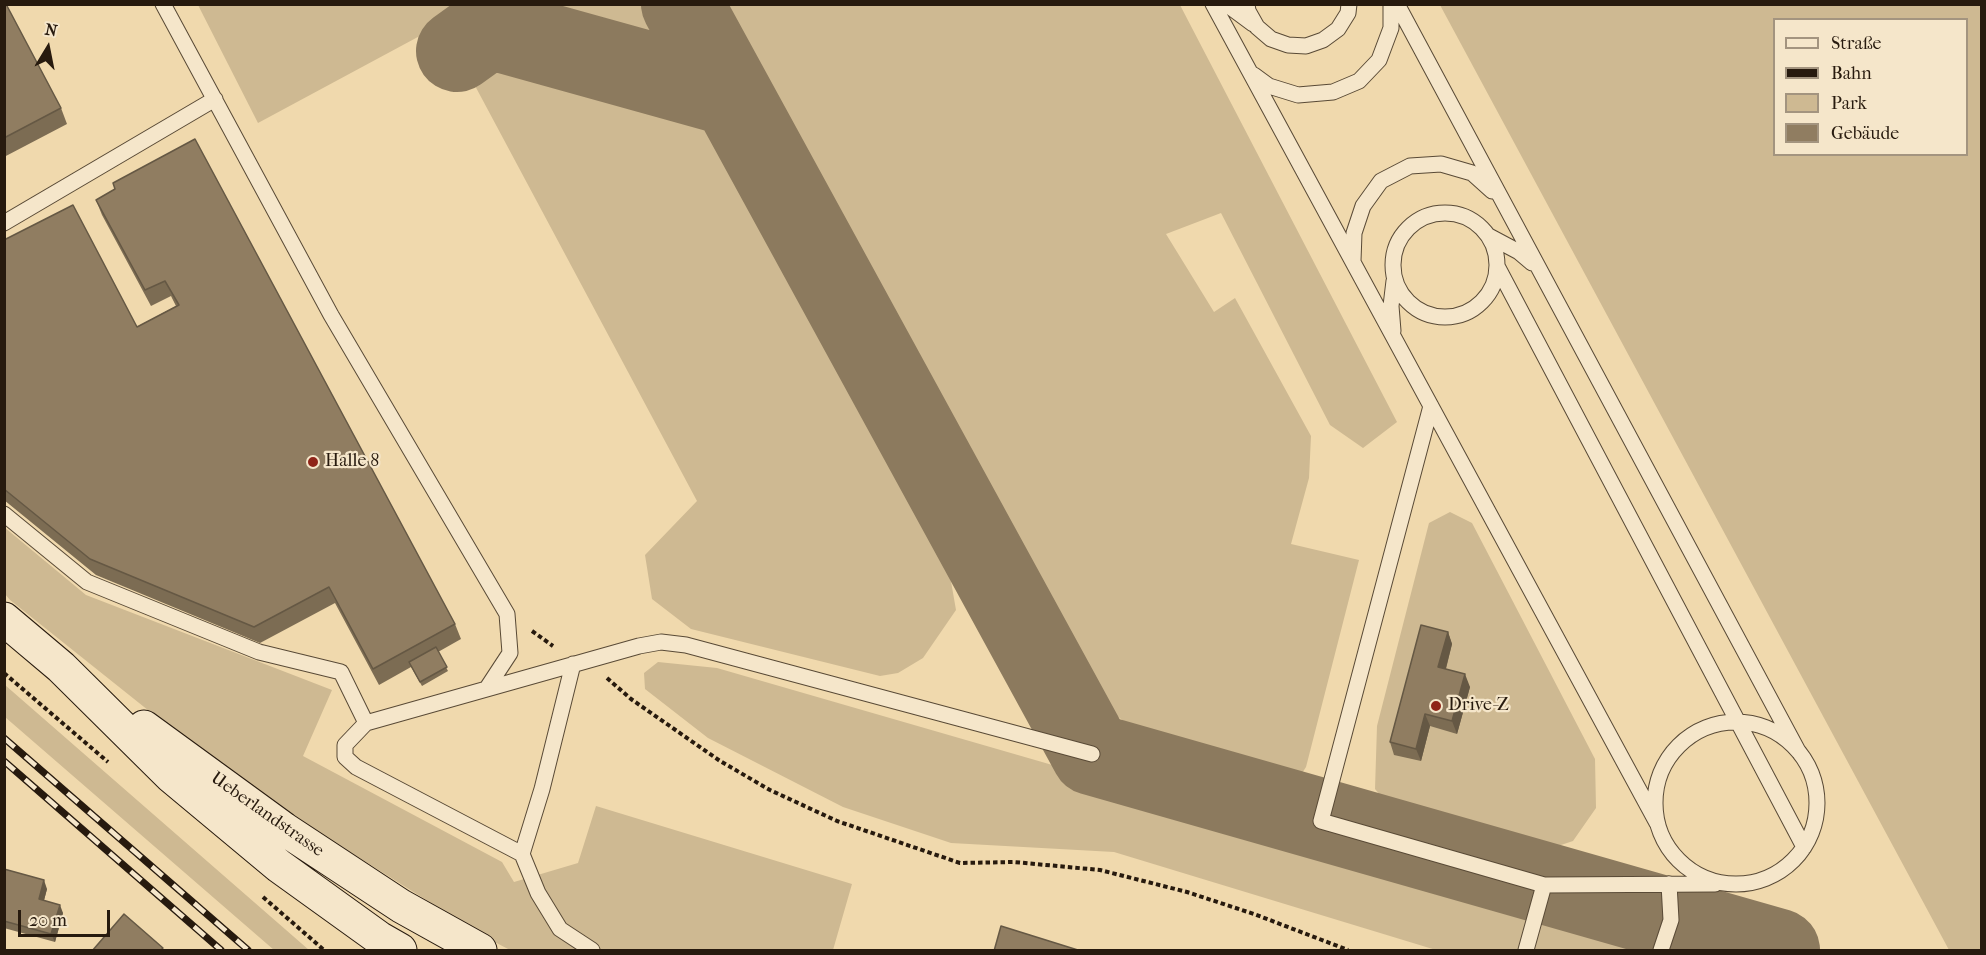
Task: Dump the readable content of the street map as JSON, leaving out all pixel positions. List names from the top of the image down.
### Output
{
  "streets": {
    "main road": ["Ueberlandstrasse"]
  },
  "places": ["Halle 8", "Drive-Z"],
  "legend": [
    "Straße",
    "Bahn",
    "Park",
    "Gebäude"
  ],
  "scale_bar": "20 m",
  "north": "top"
}
